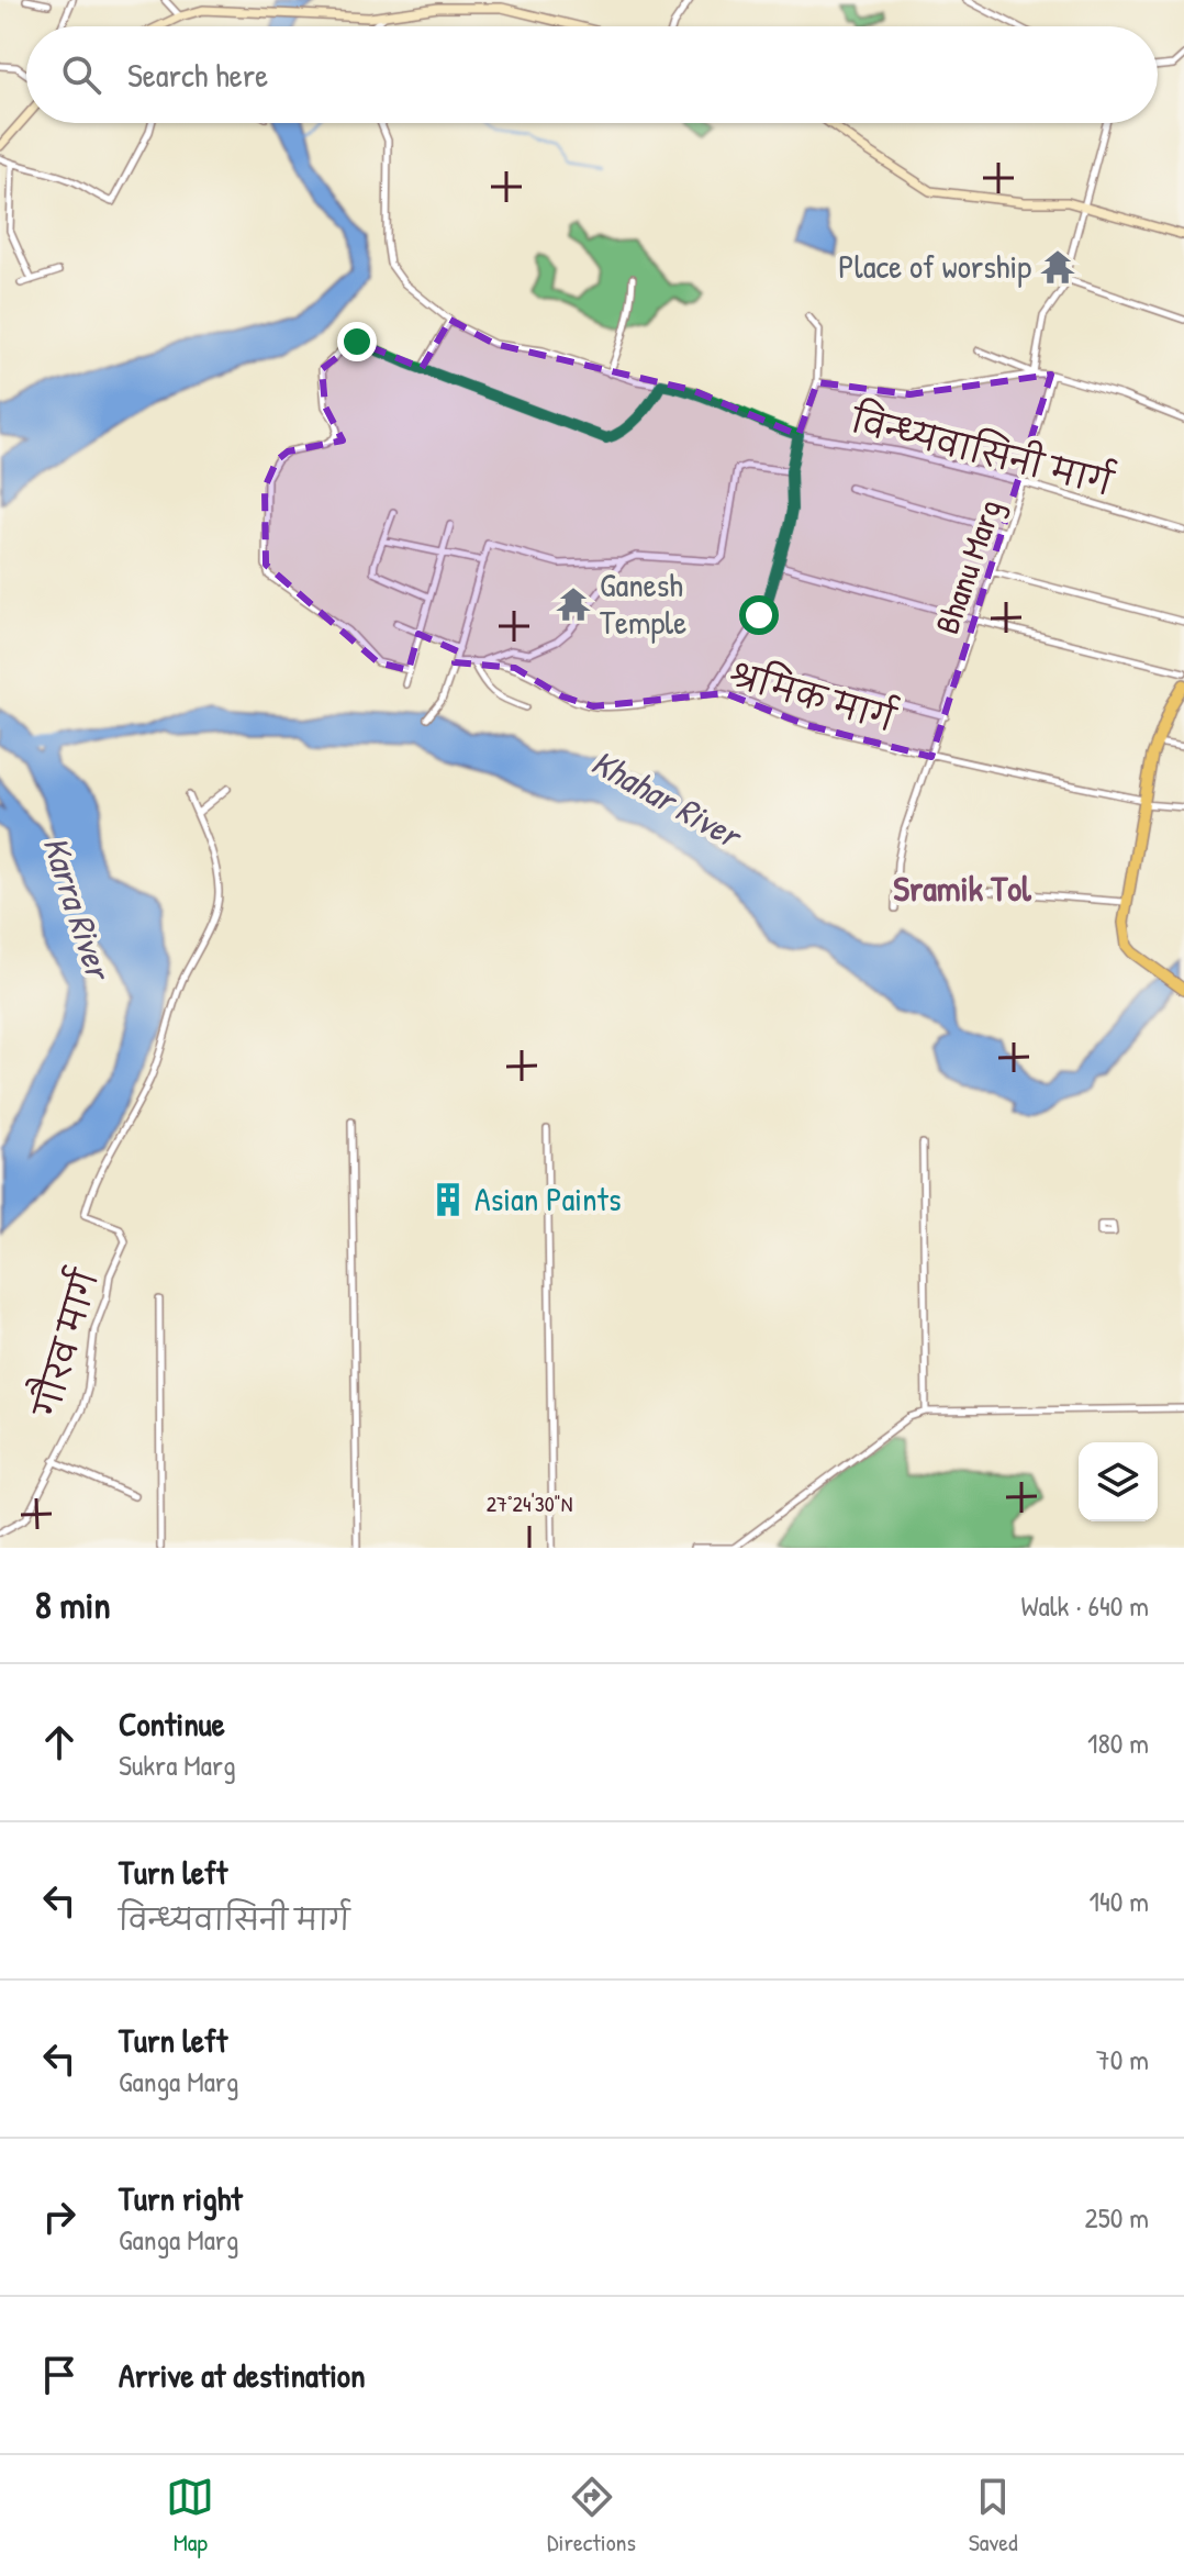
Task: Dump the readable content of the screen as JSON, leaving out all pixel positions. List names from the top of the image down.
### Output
{
  "streets": {
    "street": [
      "विन्ध्यवासिनी मार्ग",
      "Bhanu Marg",
      "श्रमिक मार्ग",
      "गौरव मार्ग"
    ]
  },
  "crossings": [
    ["विन्ध्यवासिनी मार्ग", "Bhanu Marg"],
    ["Bhanu Marg", "श्रमिक मार्ग"]
  ],
  "districts": ["Sramik Tol"],
  "water": ["Khahar River", "Karra River"],
  "places": {
    "temple": ["Place of worship", "Ganesh Temple"],
    "building": ["Asian Paints"]
  },
  "page": {
    "search": "Search here",
    "heading": ["8 min", "Walk · 640 m"],
    "list": [
      ["Continue", "Sukra Marg", "180 m"],
      ["Turn left", "विन्ध्यवासिनी मार्ग", "140 m"],
      ["Turn left", "Ganga Marg", "70 m"],
      ["Turn right", "Ganga Marg", "250 m"],
      "Arrive at destination"
    ],
    "nav": ["Map", "Directions", "Saved"]
  },
  "coordinates": ["27°24'30\"N"]
}
